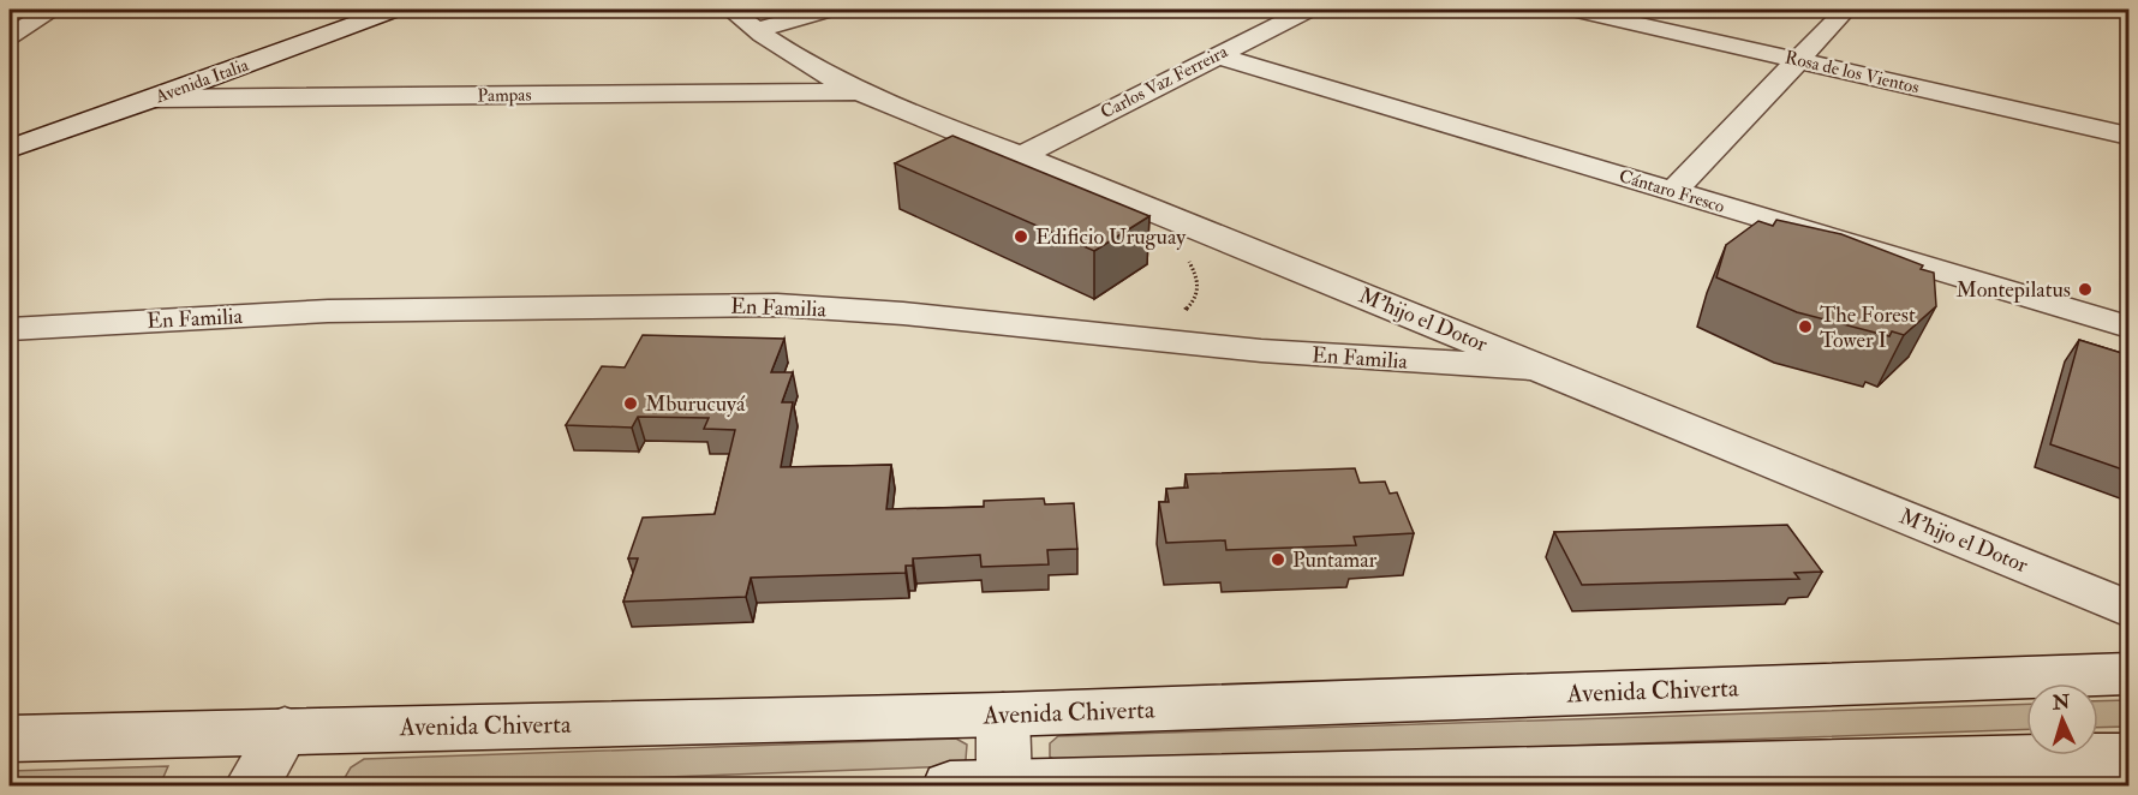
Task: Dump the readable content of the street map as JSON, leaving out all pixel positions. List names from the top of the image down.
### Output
{
  "streets": {
    "street": [
      "Rosa de los Vientos",
      "Avenida Italia",
      "Carlos Vaz Ferreira",
      "Pampas",
      "Cántaro Fresco",
      "En Familia",
      "M'hijo el Dotor",
      "Avenida Chiverta"
    ]
  },
  "crossings": [
    ["Avenida Italia", "Pampas"],
    ["Carlos Vaz Ferreira", "Cántaro Fresco"],
    ["Carlos Vaz Ferreira", "M'hijo el Dotor"],
    ["Pampas", "M'hijo el Dotor"],
    ["En Familia", "M'hijo el Dotor"]
  ],
  "places": [
    "Edificio Uruguay",
    "Montepilatus",
    "The Forest Tower I",
    "Mburucuyá",
    "Puntamar"
  ],
  "north": "top"
}
